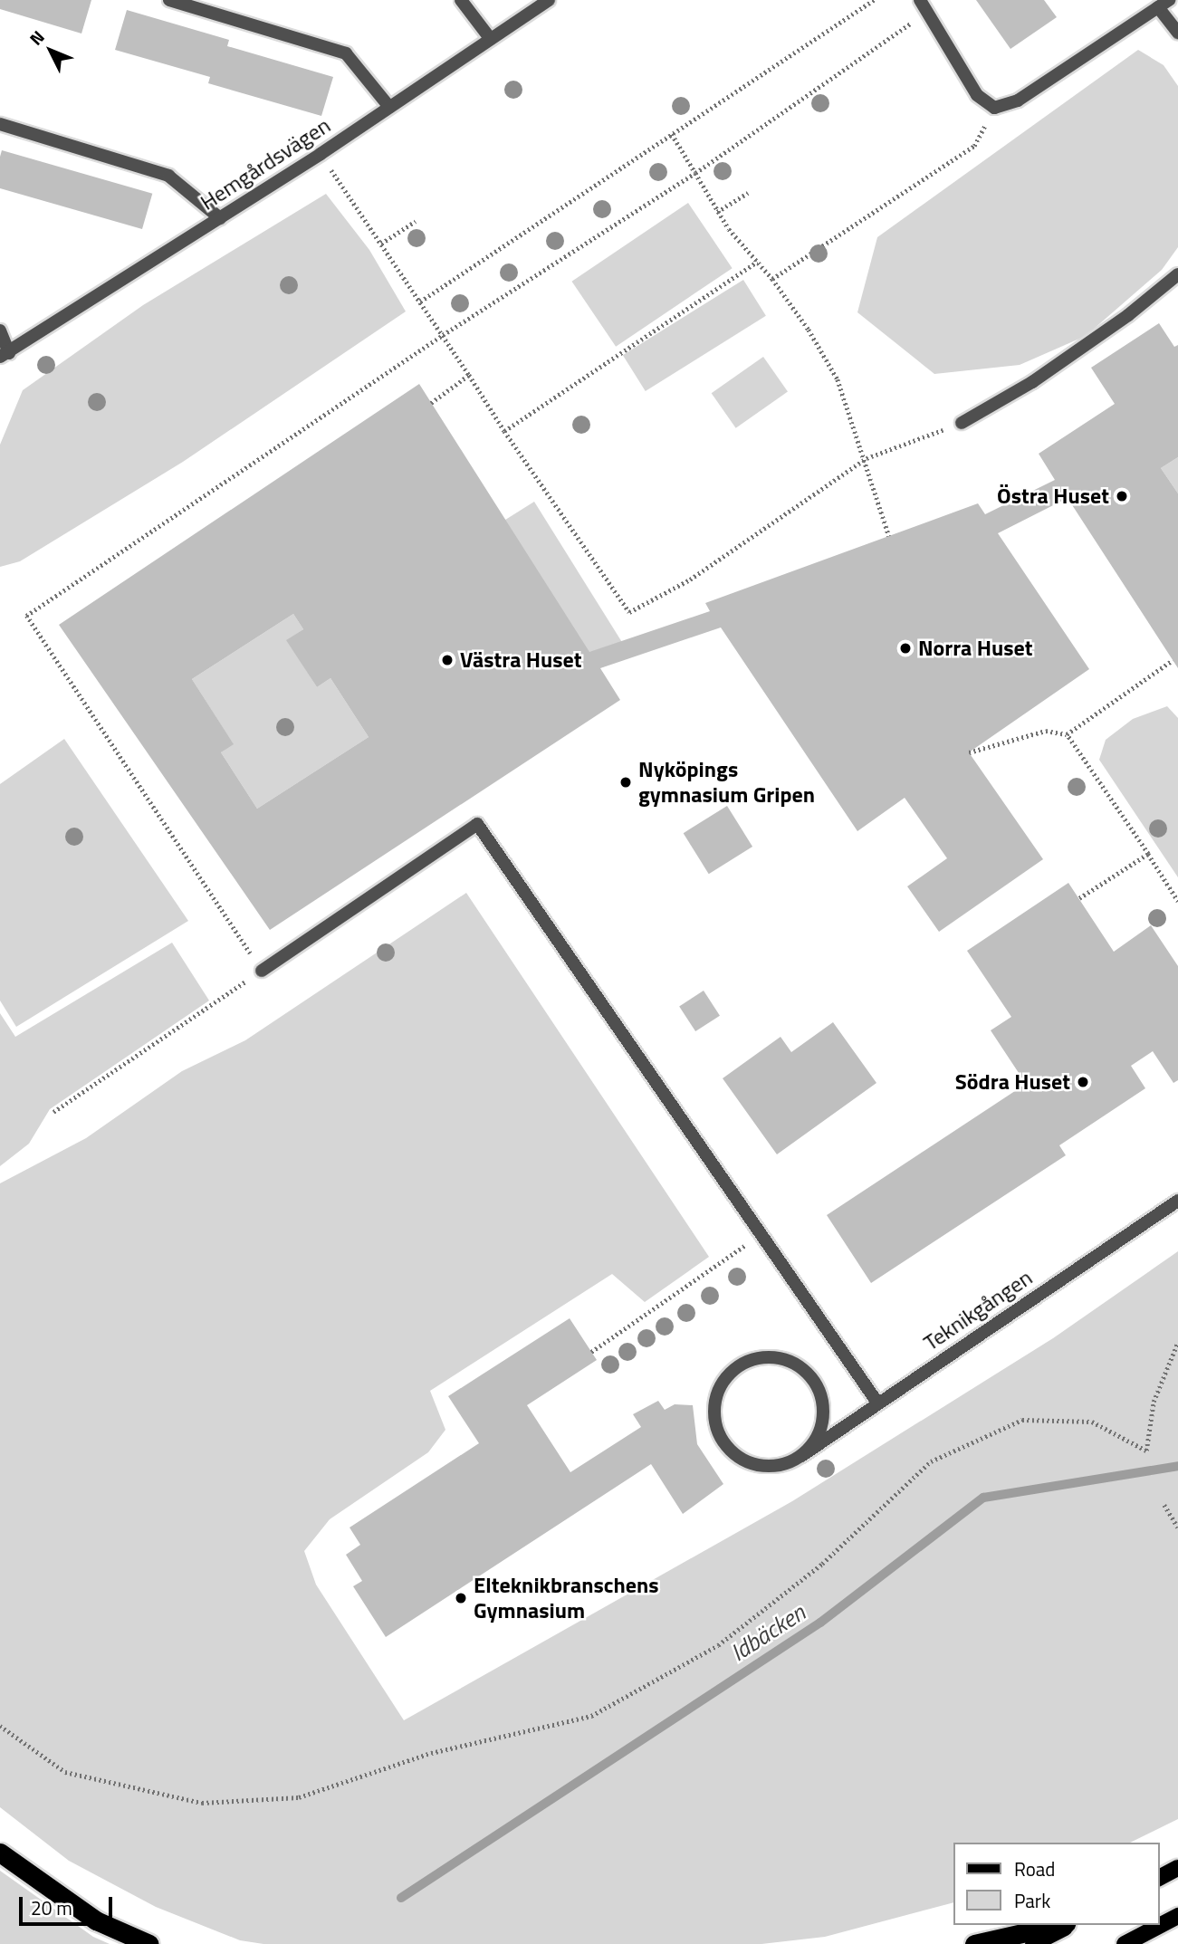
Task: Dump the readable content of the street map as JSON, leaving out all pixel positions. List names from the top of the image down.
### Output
{
  "streets": {
    "street": ["Hemgårdsvägen", "Teknikgången"]
  },
  "water": ["Idbäcken"],
  "places": [
    "Östra Huset",
    "Norra Huset",
    "Västra Huset",
    "Nyköpings gymnasium Gripen",
    "Södra Huset",
    "Elteknikbranschens Gymnasium"
  ],
  "legend": ["Road", "Park"],
  "scale_bar": "20 m",
  "north": "top left"
}
